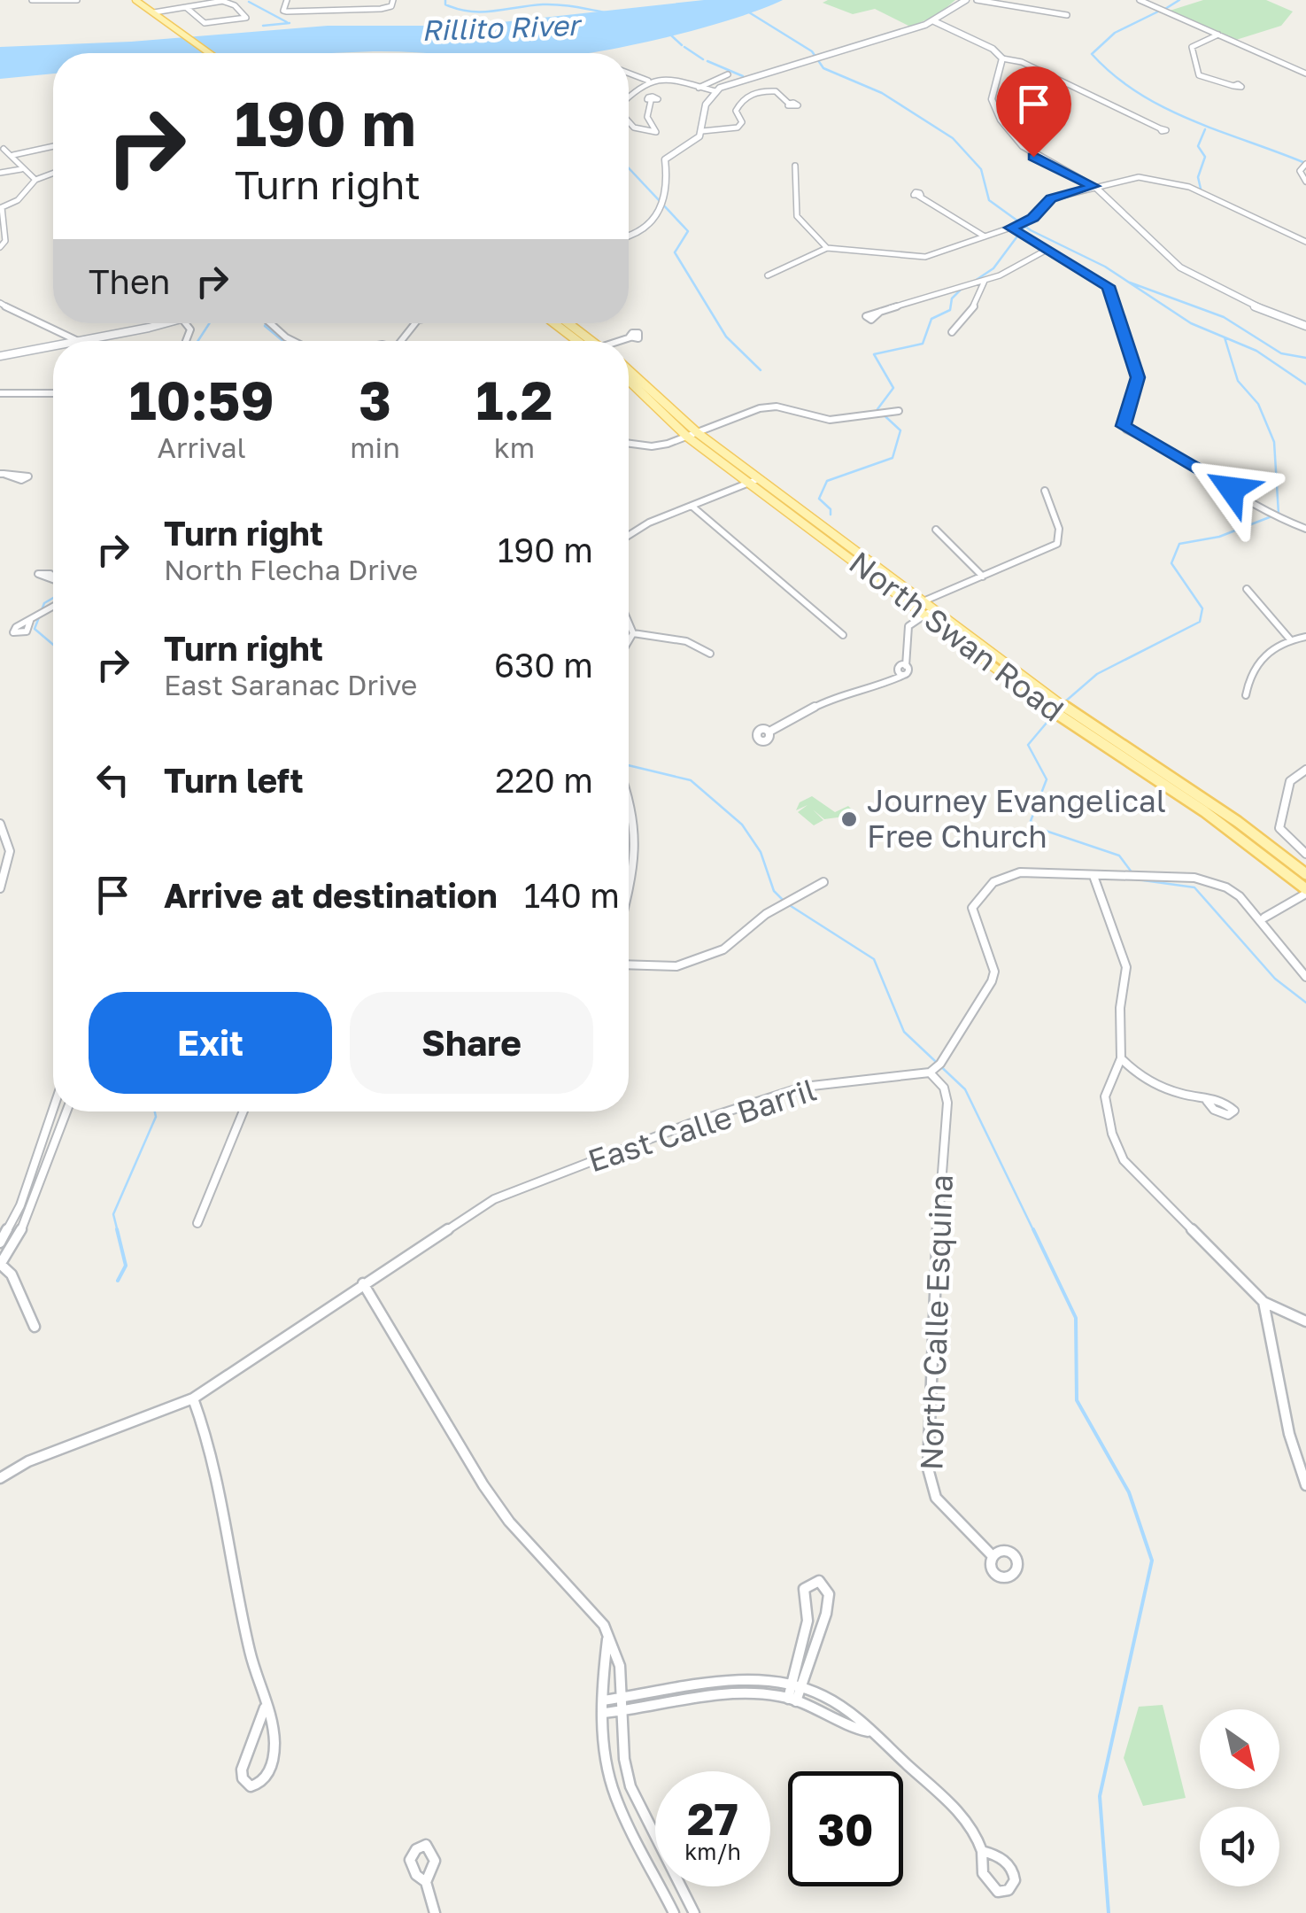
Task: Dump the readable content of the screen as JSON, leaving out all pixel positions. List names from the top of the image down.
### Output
{
  "streets": {
    "main road": ["North Swan Road"],
    "street": ["East Calle Barril", "North Calle Esquina"]
  },
  "crossings": [
    ["East Calle Barril", "North Calle Esquina"]
  ],
  "water": ["Rillito River"],
  "places": ["Journey Evangelical Free Church"],
  "north": "bottom right",
  "page": {
    "turn": ["190 m", "Turn right"],
    "then": "Then",
    "eta": [
      "10:59",
      "Arrival",
      "3",
      "min",
      "1.2",
      "km"
    ],
    "list": [
      {
        "name": "Turn right",
        "note": "North Flecha Drive",
        "value": "190 m"
      },
      {
        "name": "Turn right",
        "note": "East Saranac Drive",
        "value": "630 m"
      },
      {
        "name": "Turn left",
        "value": "220 m"
      },
      {
        "name": "Arrive at destination",
        "value": "140 m"
      }
    ],
    "buttons": ["Exit", "Share"],
    "speed": "27 km/h",
    "limit": "30"
  }
}
